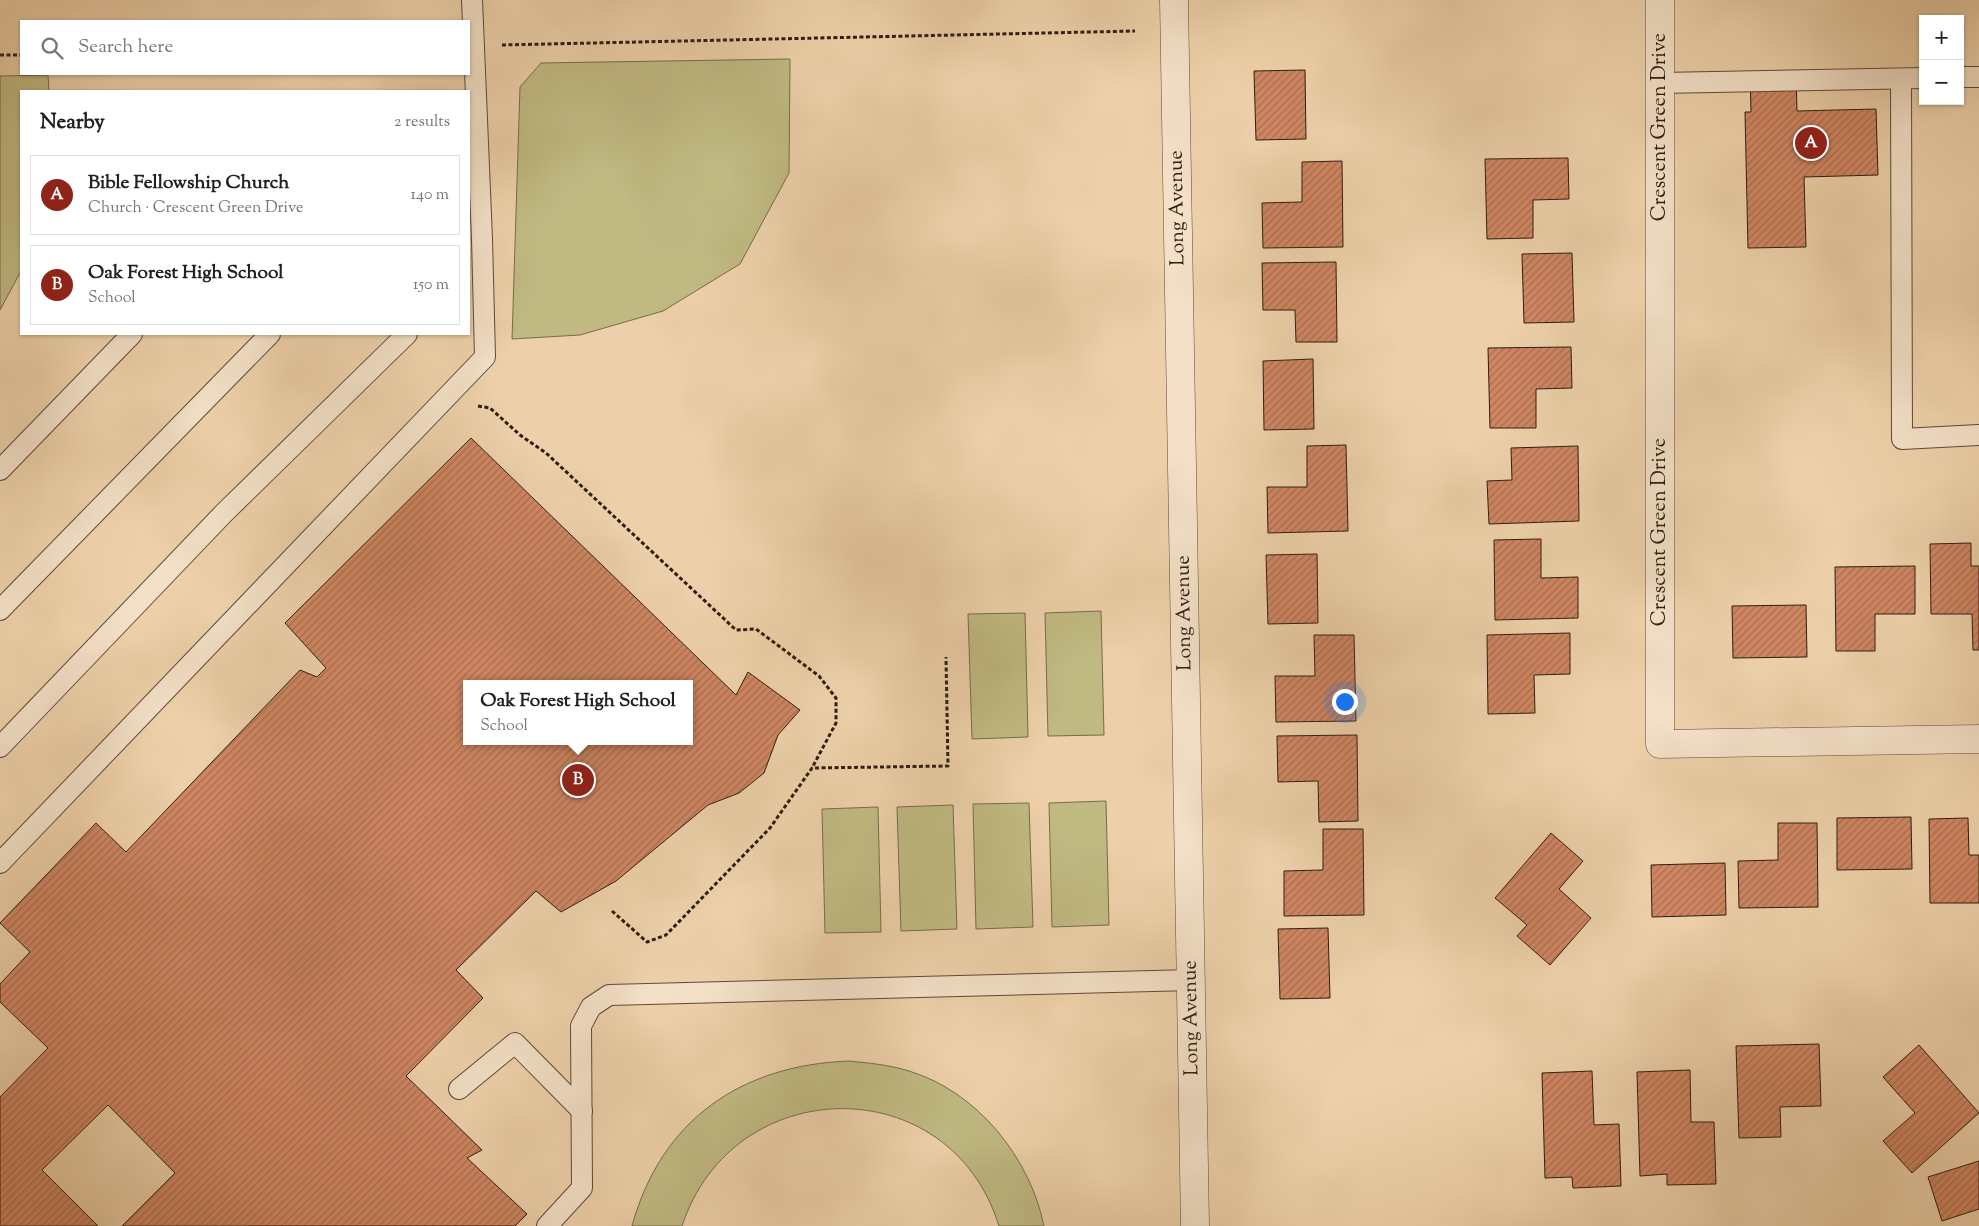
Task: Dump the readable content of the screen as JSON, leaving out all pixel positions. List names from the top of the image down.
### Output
{
  "streets": {
    "street": ["Crescent Green Drive", "Long Avenue"]
  },
  "page": {
    "map_buttons": ["+", "−"],
    "search": "Search here",
    "heading": ["Nearby", "2 results"],
    "pins": ["A", "B"],
    "list": [
      {
        "mark": "A",
        "name": "Bible Fellowship Church",
        "note": "Church · Crescent Green Drive",
        "value": "140 m"
      },
      {
        "mark": "B",
        "name": "Oak Forest High School",
        "note": "School",
        "value": "150 m"
      }
    ],
    "popup": ["Oak Forest High School", "School"]
  }
}
